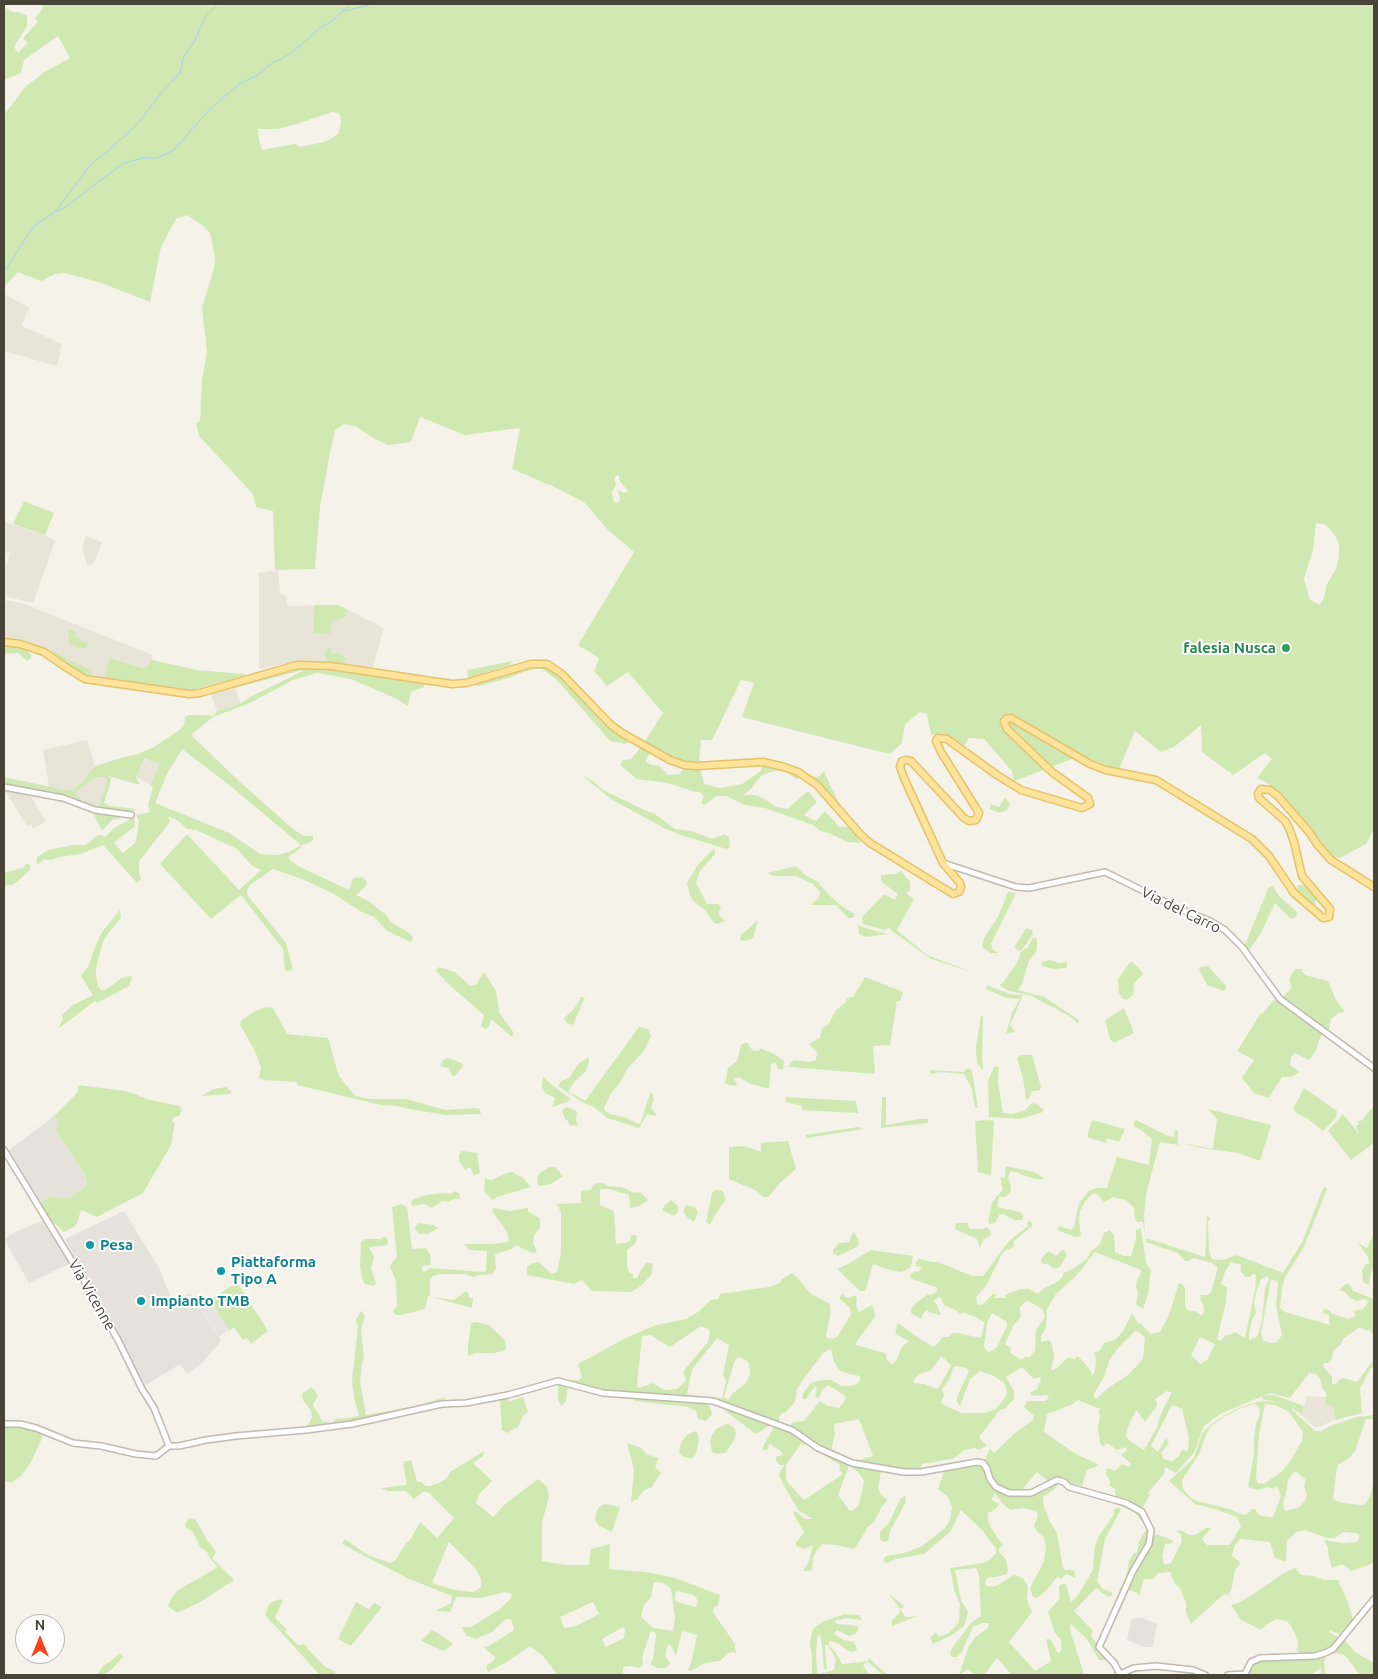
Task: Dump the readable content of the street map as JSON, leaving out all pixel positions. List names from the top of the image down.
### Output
{
  "streets": {
    "street": ["Via del Carro", "Via Vicenne"]
  },
  "places": [
    "falesia Nusca",
    "Pesa",
    "Piattaforma Tipo A",
    "Impianto TMB"
  ],
  "north": "top"
}
